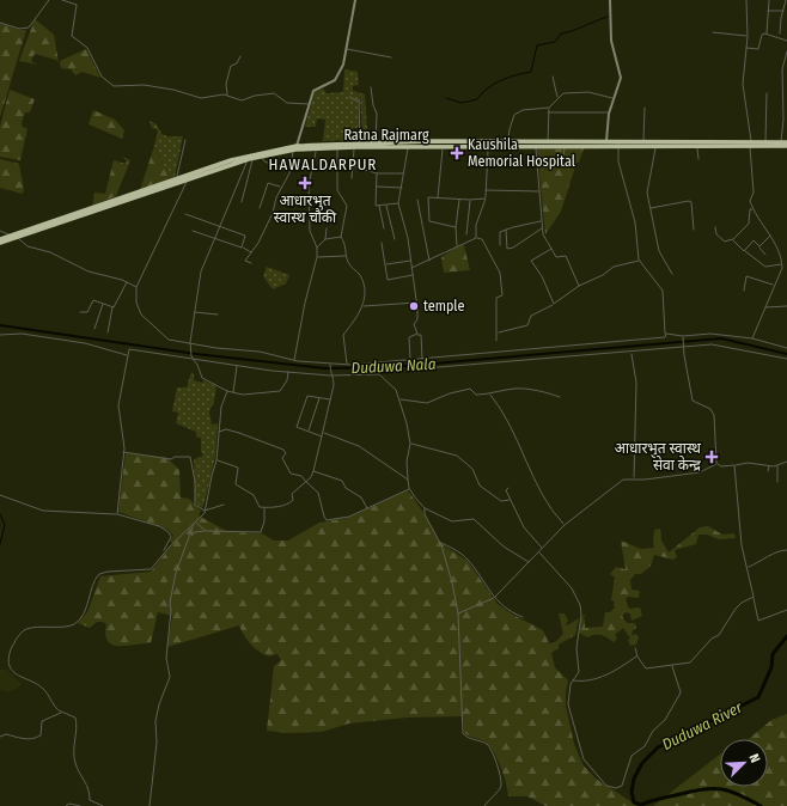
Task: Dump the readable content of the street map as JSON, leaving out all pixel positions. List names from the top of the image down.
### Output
{
  "streets": {
    "highway": ["Ratna Rajmarg"]
  },
  "districts": ["HAWALDARPUR"],
  "water": ["Duduwa Nala", "Duduwa River"],
  "places": {
    "health": ["Kaushila Memorial Hospital", "आधारभुत स्वास्थ चौकी", "आधारभुत स्वास्थ सेवा केन्द्र"],
    "other": ["temple"]
  },
  "north": "top right"
}
